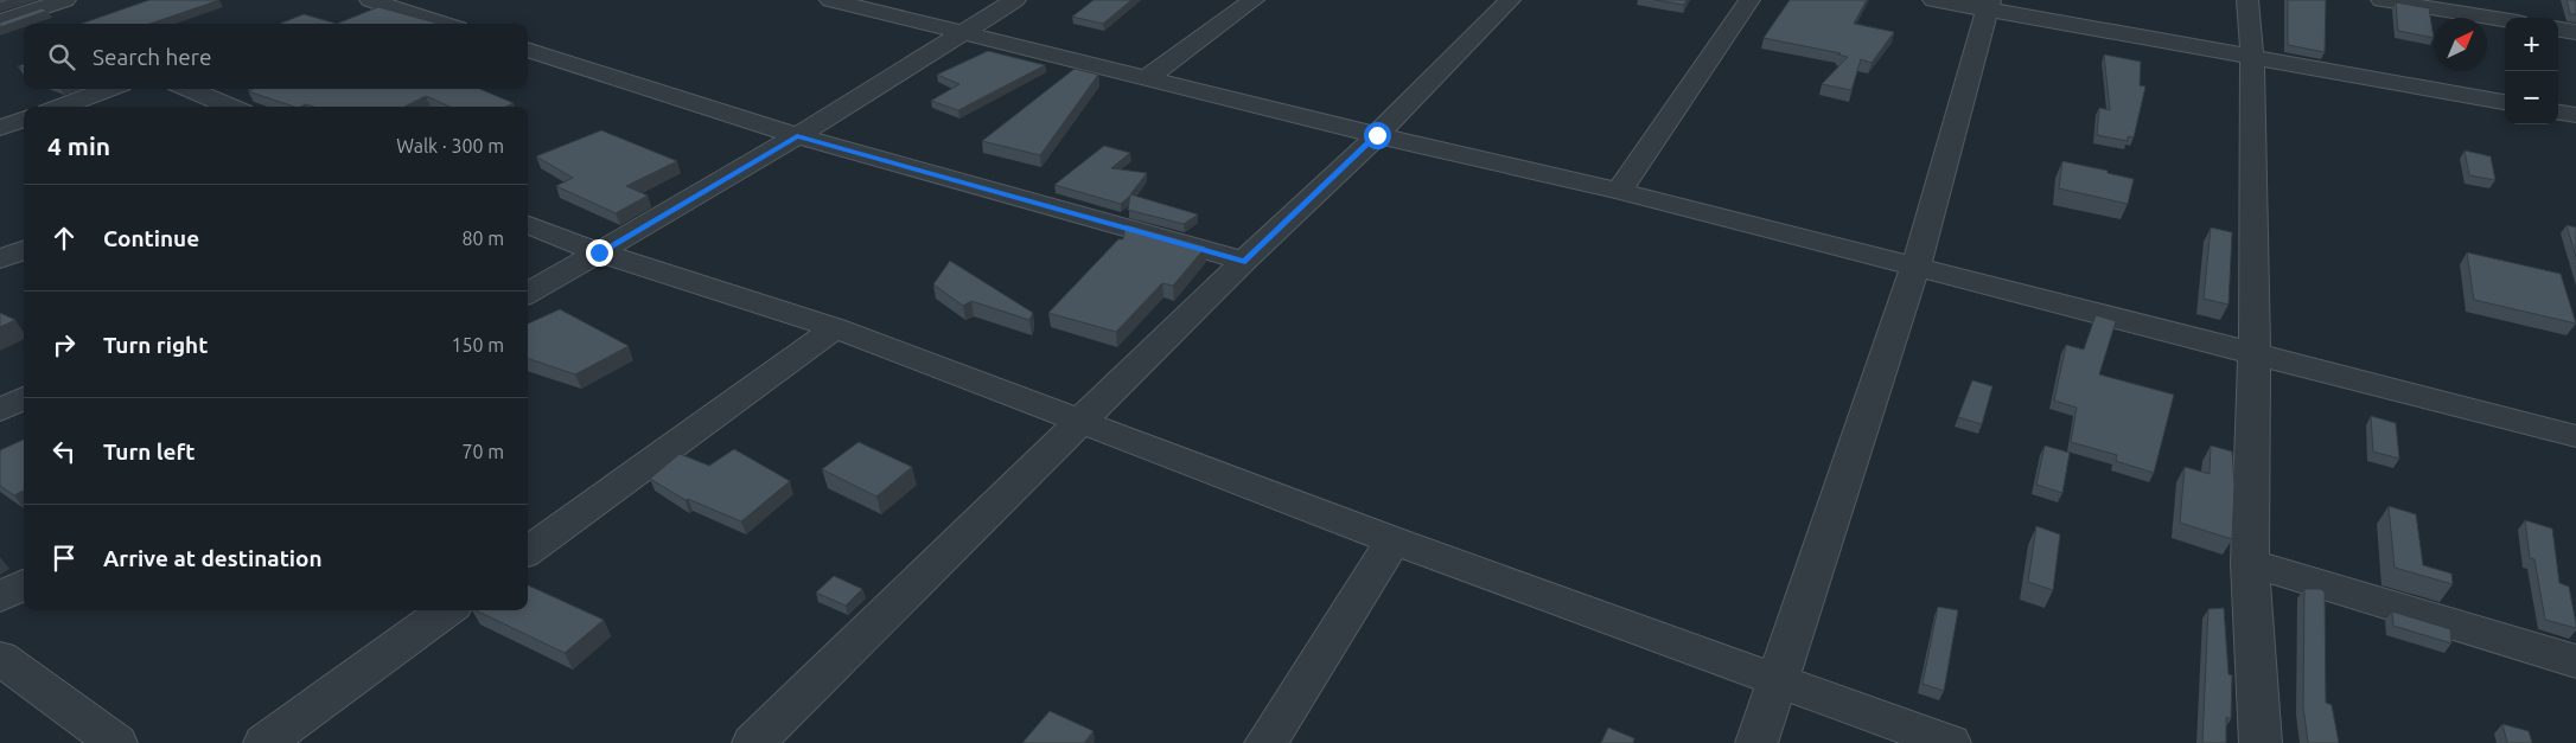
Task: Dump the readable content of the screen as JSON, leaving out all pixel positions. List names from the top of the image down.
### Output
{
  "north": "top right",
  "page": {
    "map_buttons": ["+", "−"],
    "search": "Search here",
    "heading": ["4 min", "Walk · 300 m"],
    "list": [
      ["Continue", "80 m"],
      ["Turn right", "150 m"],
      ["Turn left", "70 m"],
      "Arrive at destination"
    ]
  }
}
